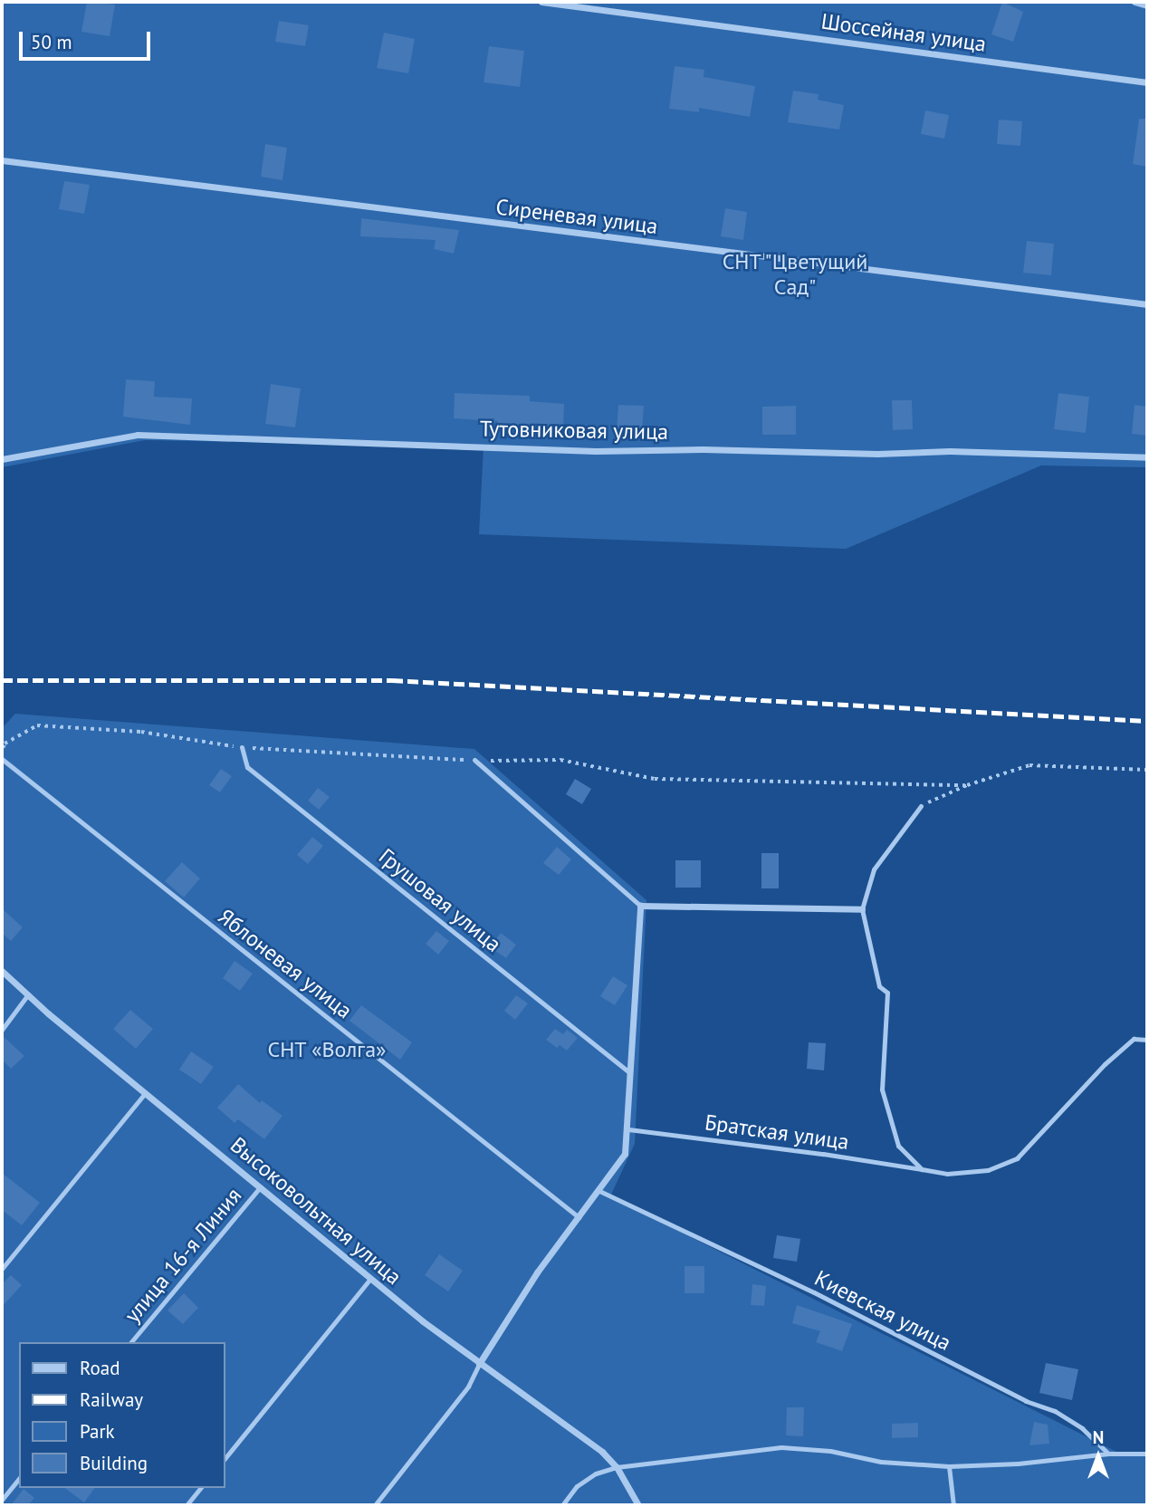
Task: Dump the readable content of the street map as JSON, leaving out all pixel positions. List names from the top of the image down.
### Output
{
  "streets": {
    "street": [
      "Шоссейная улица",
      "Сиреневая улица",
      "Тутовниковая улица",
      "Высоковольтная улица"
    ],
    "lane": [
      "Грушовая улица",
      "Яблоневая улица",
      "Братская улица",
      "улица 16-я Линия",
      "Киевская улица"
    ]
  },
  "crossings": [
    ["Высоковольтная улица", "улица 16-я Линия"]
  ],
  "parks": ["СНТ \"Цветущий Сад\"", "СНТ «Волга»"],
  "legend": [
    "Road",
    "Railway",
    "Park",
    "Building"
  ],
  "scale_bar": "50 m",
  "north": "top"
}
